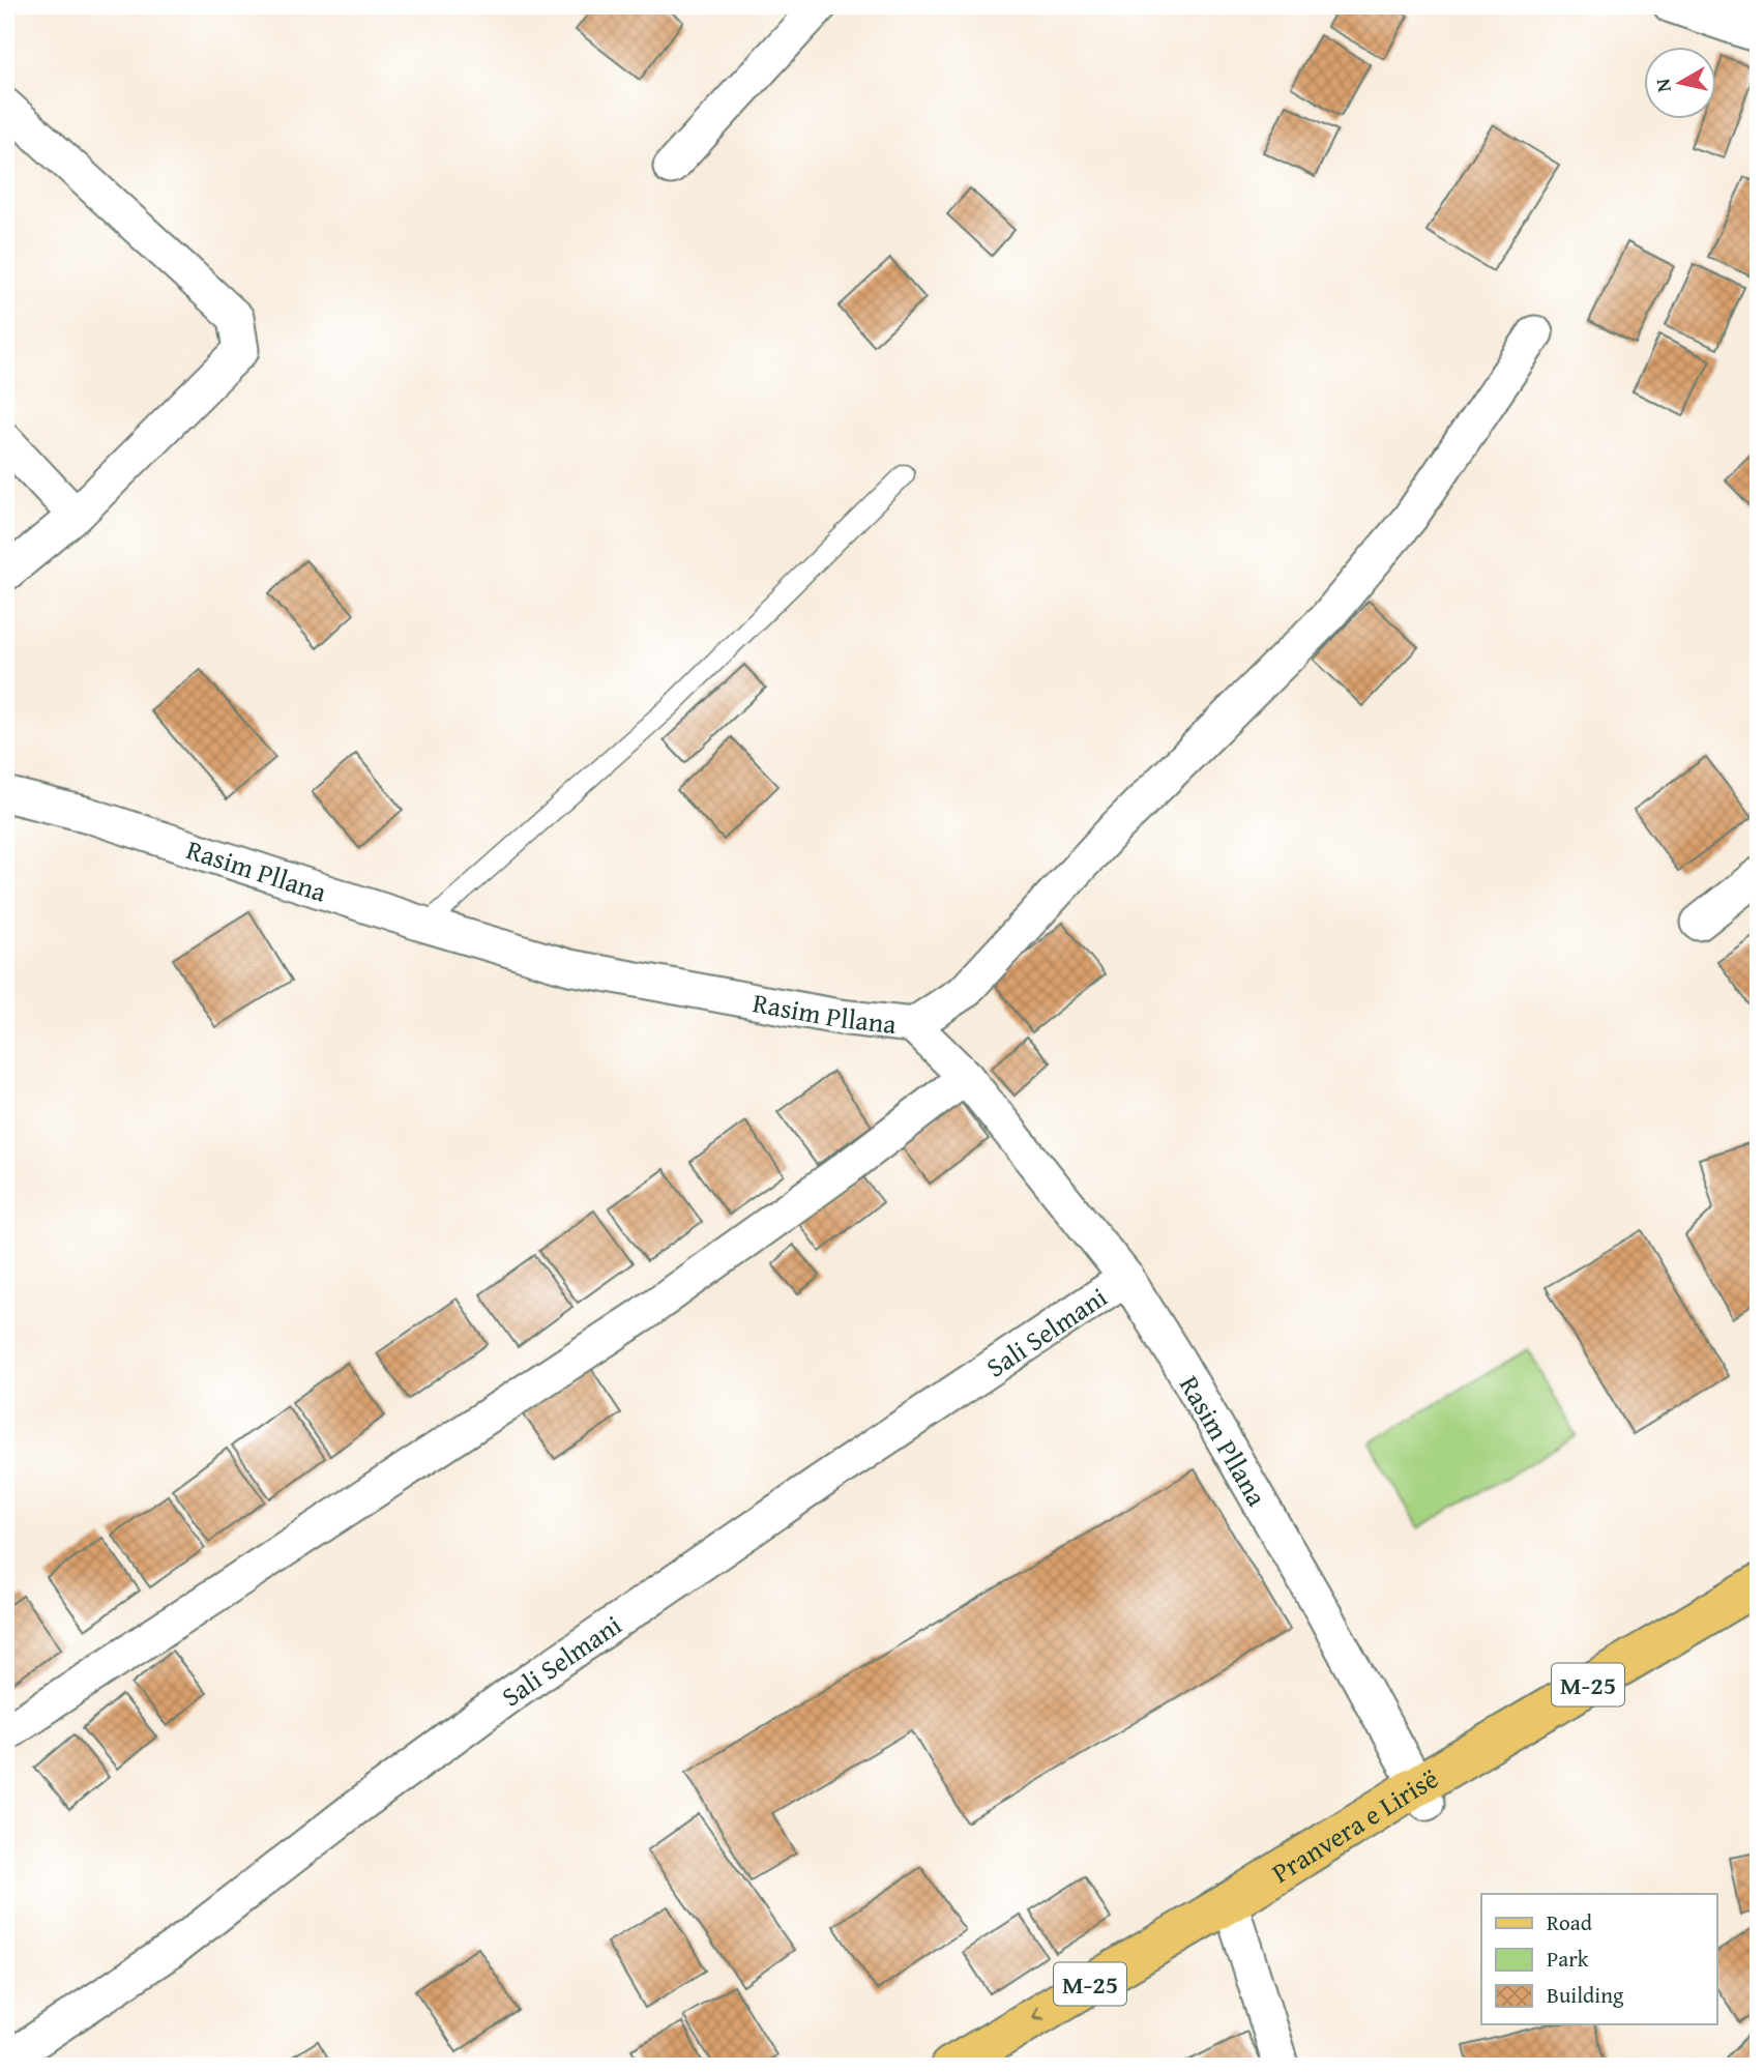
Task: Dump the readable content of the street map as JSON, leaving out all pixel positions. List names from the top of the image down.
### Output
{
  "streets": {
    "main road": ["M-25", "Pranvera e Lirisë"],
    "street": ["Rasim Pllana", "Sali Selmani"]
  },
  "crossings": [
    ["Rasim Pllana", "Sali Selmani"],
    ["Rasim Pllana", "Pranvera e Lirisë"]
  ],
  "legend": ["Road", "Park", "Building"],
  "north": "left"
}
